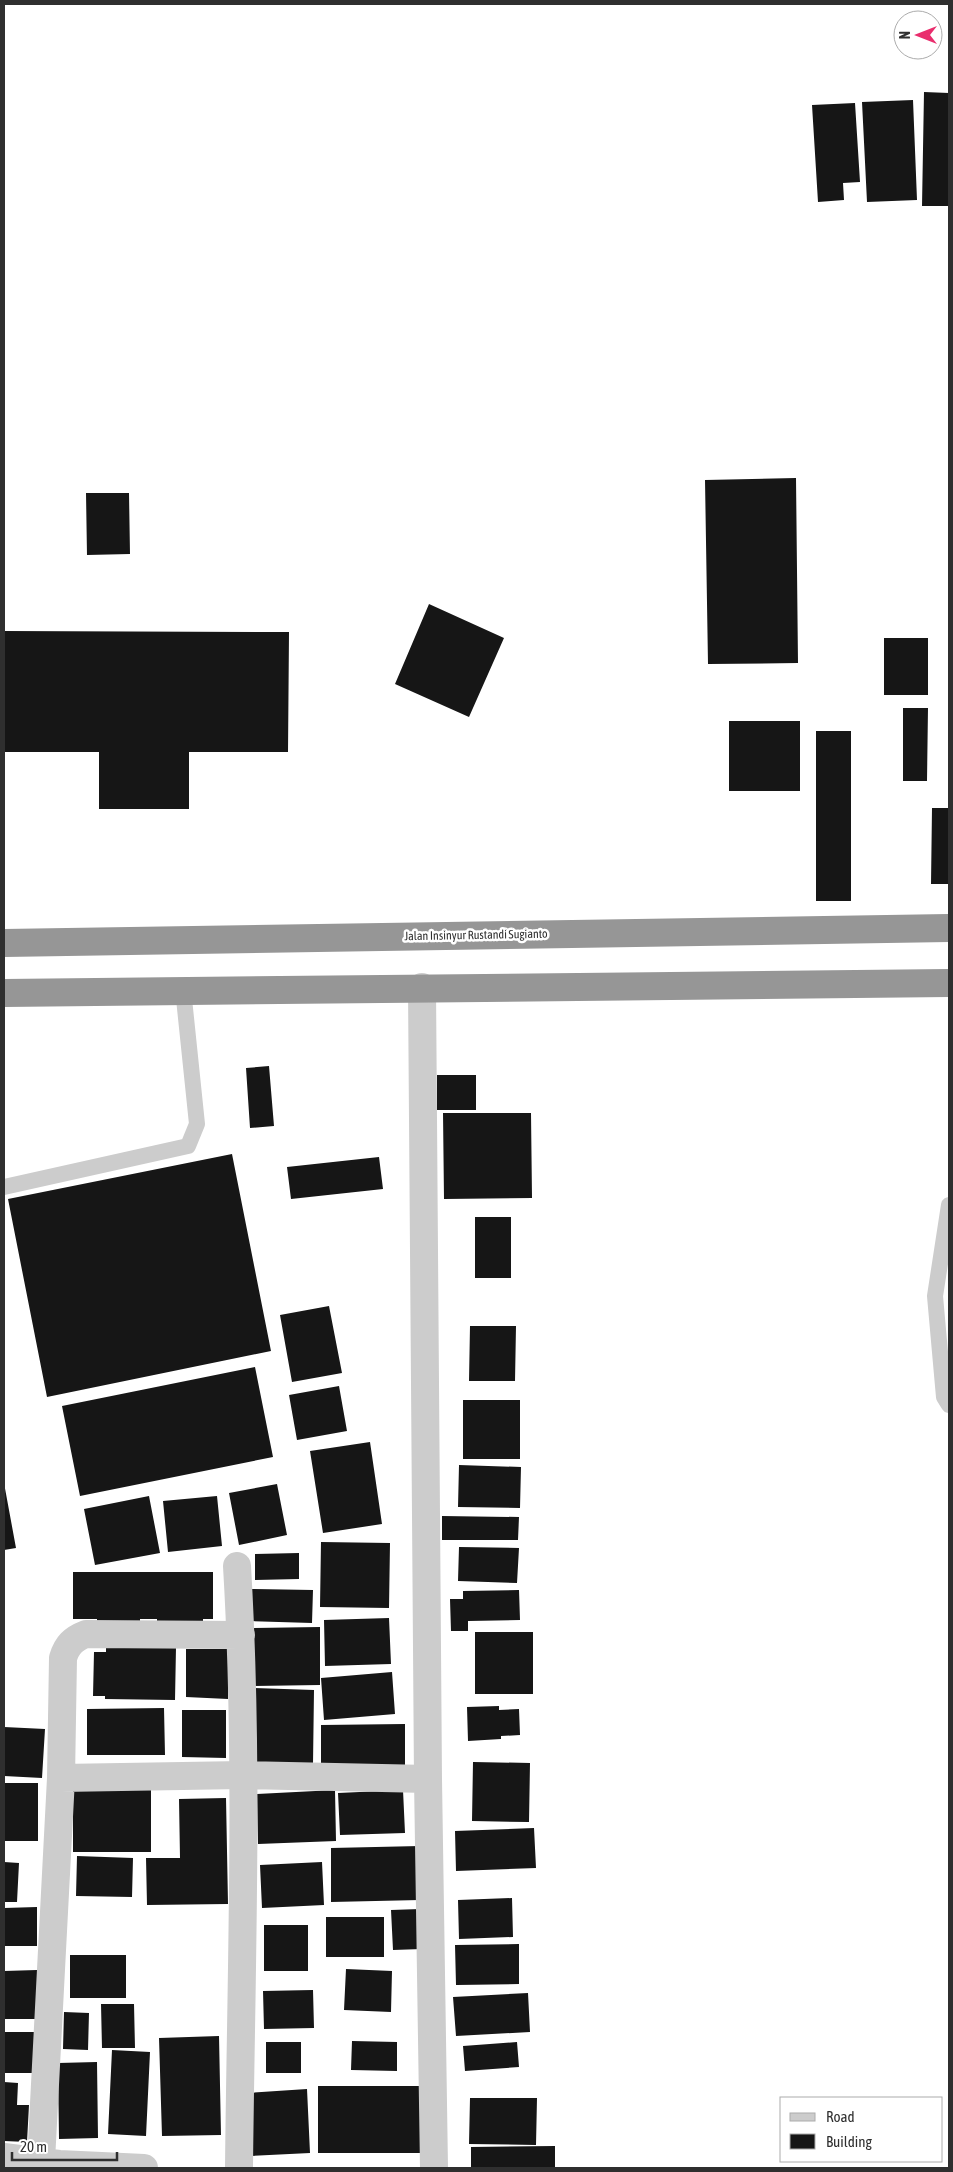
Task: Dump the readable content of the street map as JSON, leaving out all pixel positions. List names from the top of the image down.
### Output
{
  "streets": {
    "highway": ["Jalan Insinyur Rustandi Sugianto"]
  },
  "legend": ["Road", "Building"],
  "scale_bar": "20 m",
  "north": "left"
}
